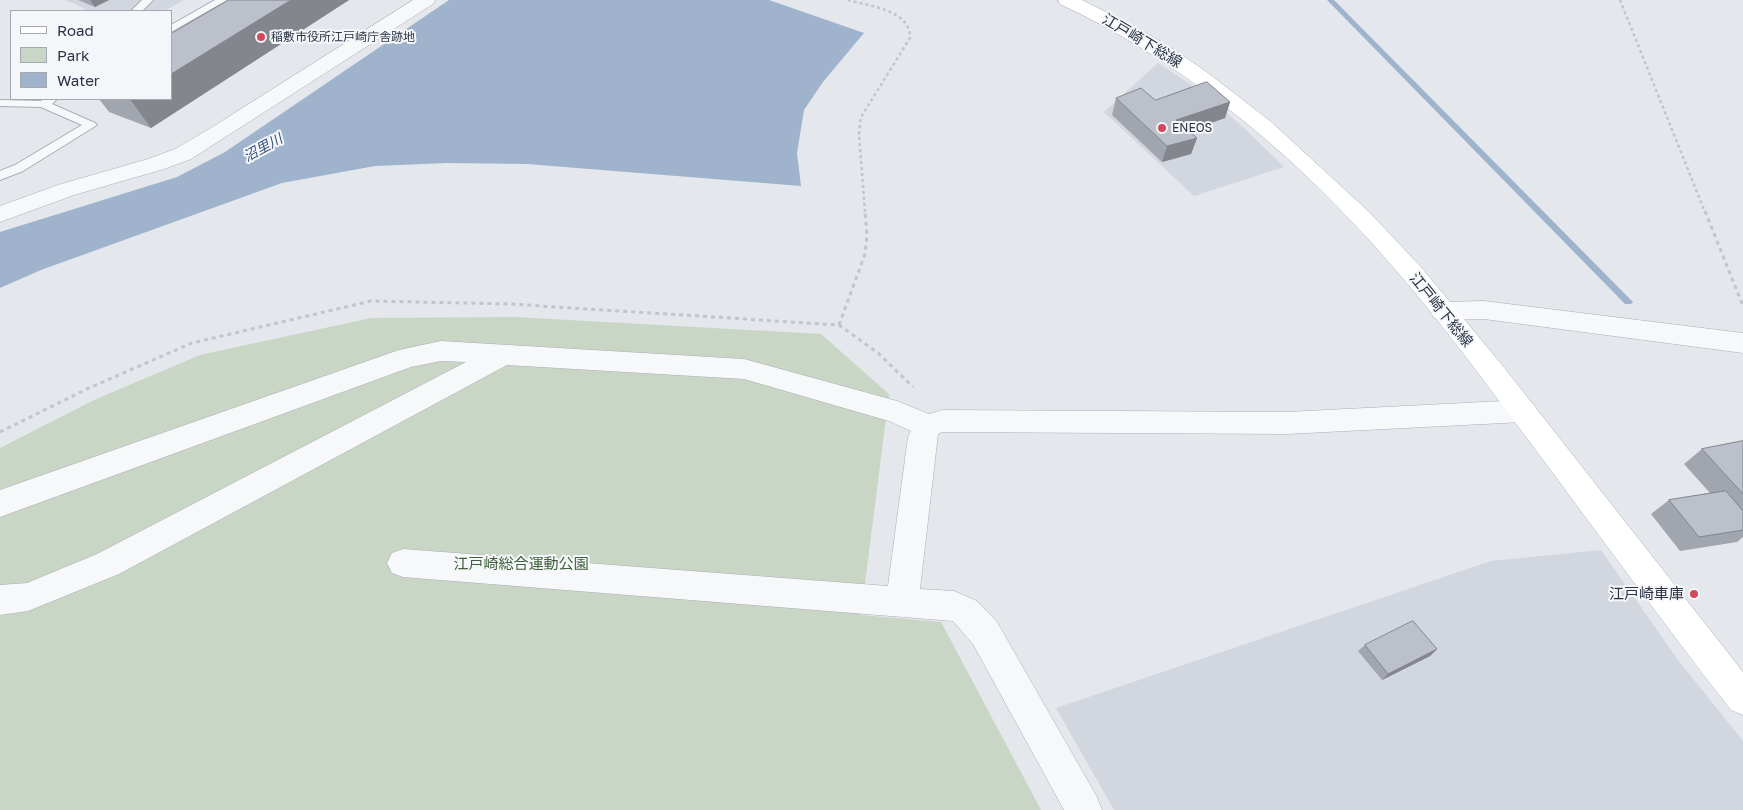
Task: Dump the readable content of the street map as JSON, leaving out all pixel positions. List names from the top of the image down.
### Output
{
  "streets": {
    "main road": ["江戸崎下総線"]
  },
  "water": ["沼里川"],
  "parks": ["江戸崎総合運動公園"],
  "places": ["稲敷市役所江戸崎庁舎跡地", "ENEOS", "江戸崎車庫"],
  "legend": ["Road", "Park", "Water"]
}
